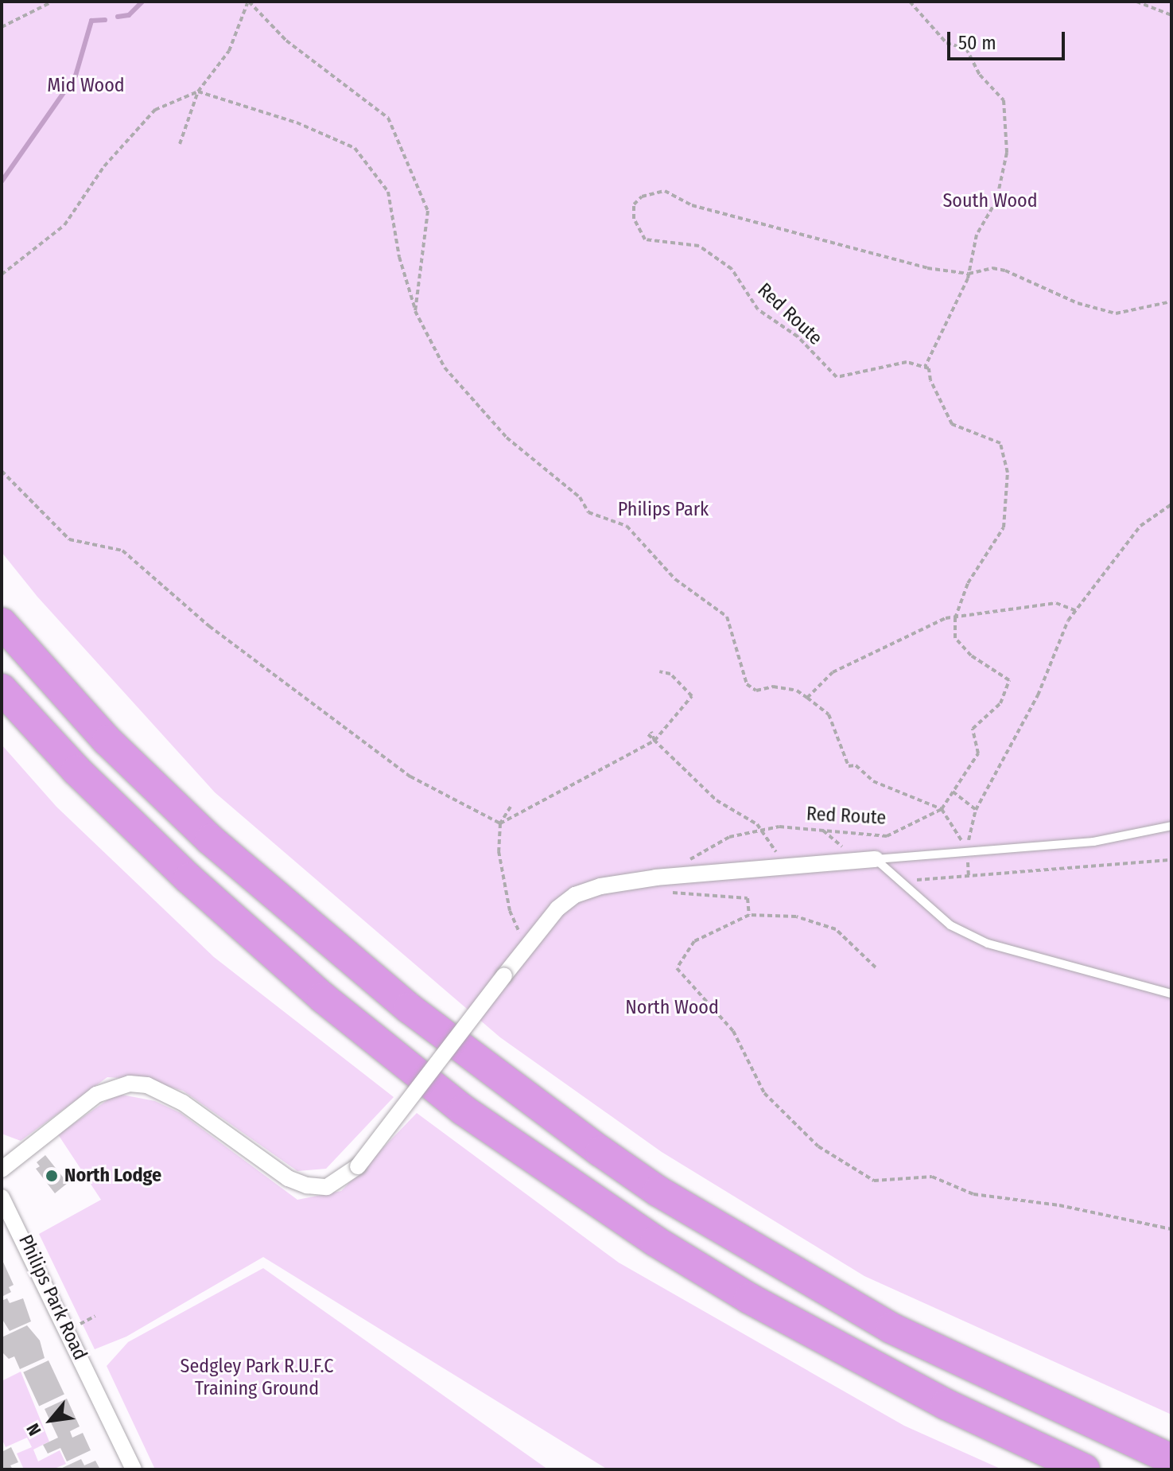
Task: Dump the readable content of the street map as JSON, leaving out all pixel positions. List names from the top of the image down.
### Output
{
  "streets": {
    "street": ["Philips Park Road"],
    "path": ["Red Route"]
  },
  "parks": [
    "Mid Wood",
    "South Wood",
    "Philips Park",
    "North Wood",
    "Sedgley Park R.U.F.C Training Ground"
  ],
  "places": ["North Lodge"],
  "scale_bar": "50 m",
  "north": "bottom left"
}
